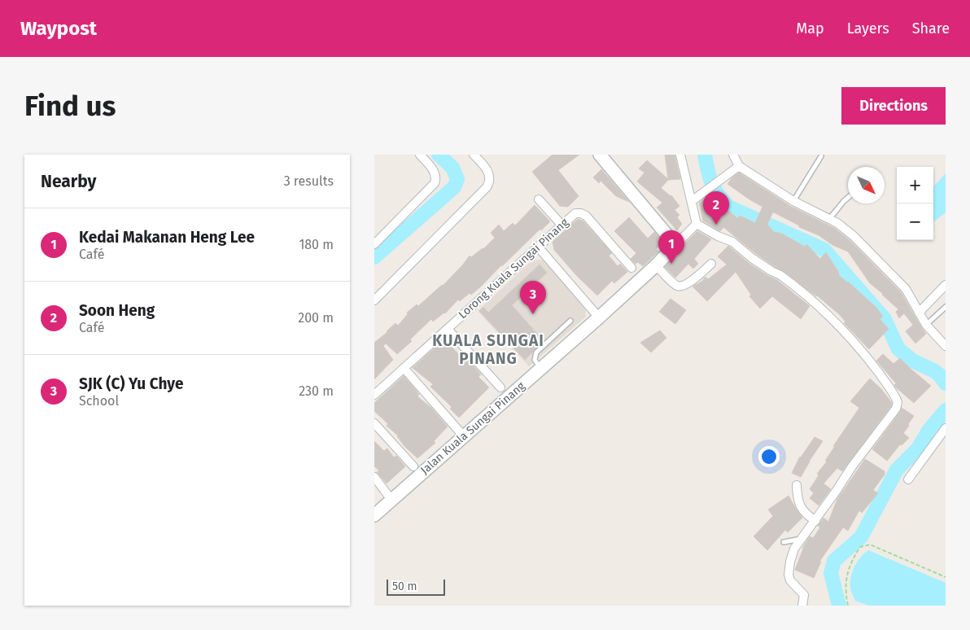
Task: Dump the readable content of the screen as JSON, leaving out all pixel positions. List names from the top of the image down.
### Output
{
  "streets": {
    "street": ["Lorong Kuala Sungai Pinang", "Jalan Kuala Sungai Pinang"]
  },
  "districts": ["KUALA SUNGAI PINANG"],
  "scale_bar": "50 m",
  "north": "bottom right",
  "page": {
    "header": "Waypost",
    "nav": ["Map", "Layers", "Share"],
    "buttons": "Directions",
    "title": "Find us",
    "heading": ["Nearby", "3 results"],
    "map_buttons": ["+", "−"],
    "pins": ["2", "1", "3"],
    "list": [
      {
        "mark": "1",
        "name": "Kedai Makanan Heng Lee",
        "note": "Café",
        "value": "180 m"
      },
      {
        "mark": "2",
        "name": "Soon Heng",
        "note": "Café",
        "value": "200 m"
      },
      {
        "mark": "3",
        "name": "SJK (C) Yu Chye",
        "note": "School",
        "value": "230 m"
      }
    ],
    "scale": "50 m"
  }
}
